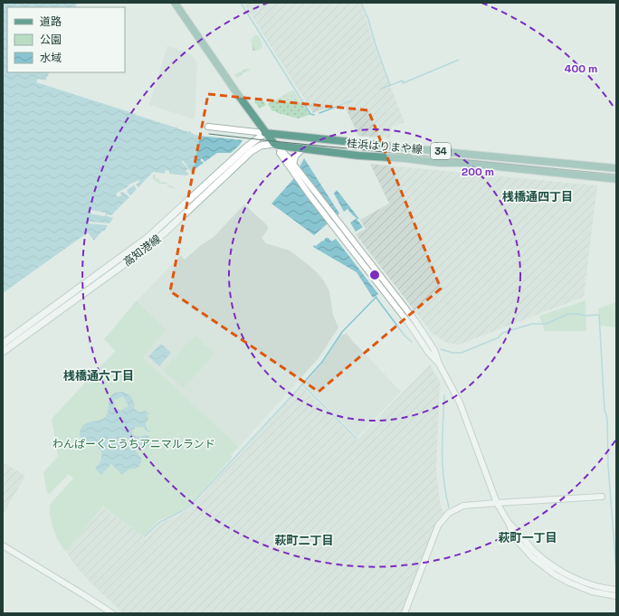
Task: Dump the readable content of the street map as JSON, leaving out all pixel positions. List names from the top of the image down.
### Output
{
  "streets": {
    "main road": ["桂浜はりまや線", "34", "高知港線"]
  },
  "crossings": [
    ["桂浜はりまや線", "高知港線"]
  ],
  "districts": [
    "桟橋通四丁目",
    "桟橋通六丁目",
    "萩町一丁目",
    "萩町二丁目"
  ],
  "parks": ["わんぱーくこうちアニマルランド"],
  "legend": ["道路", "公園", "水域"],
  "rings": ["400 m", "200 m"]
}
